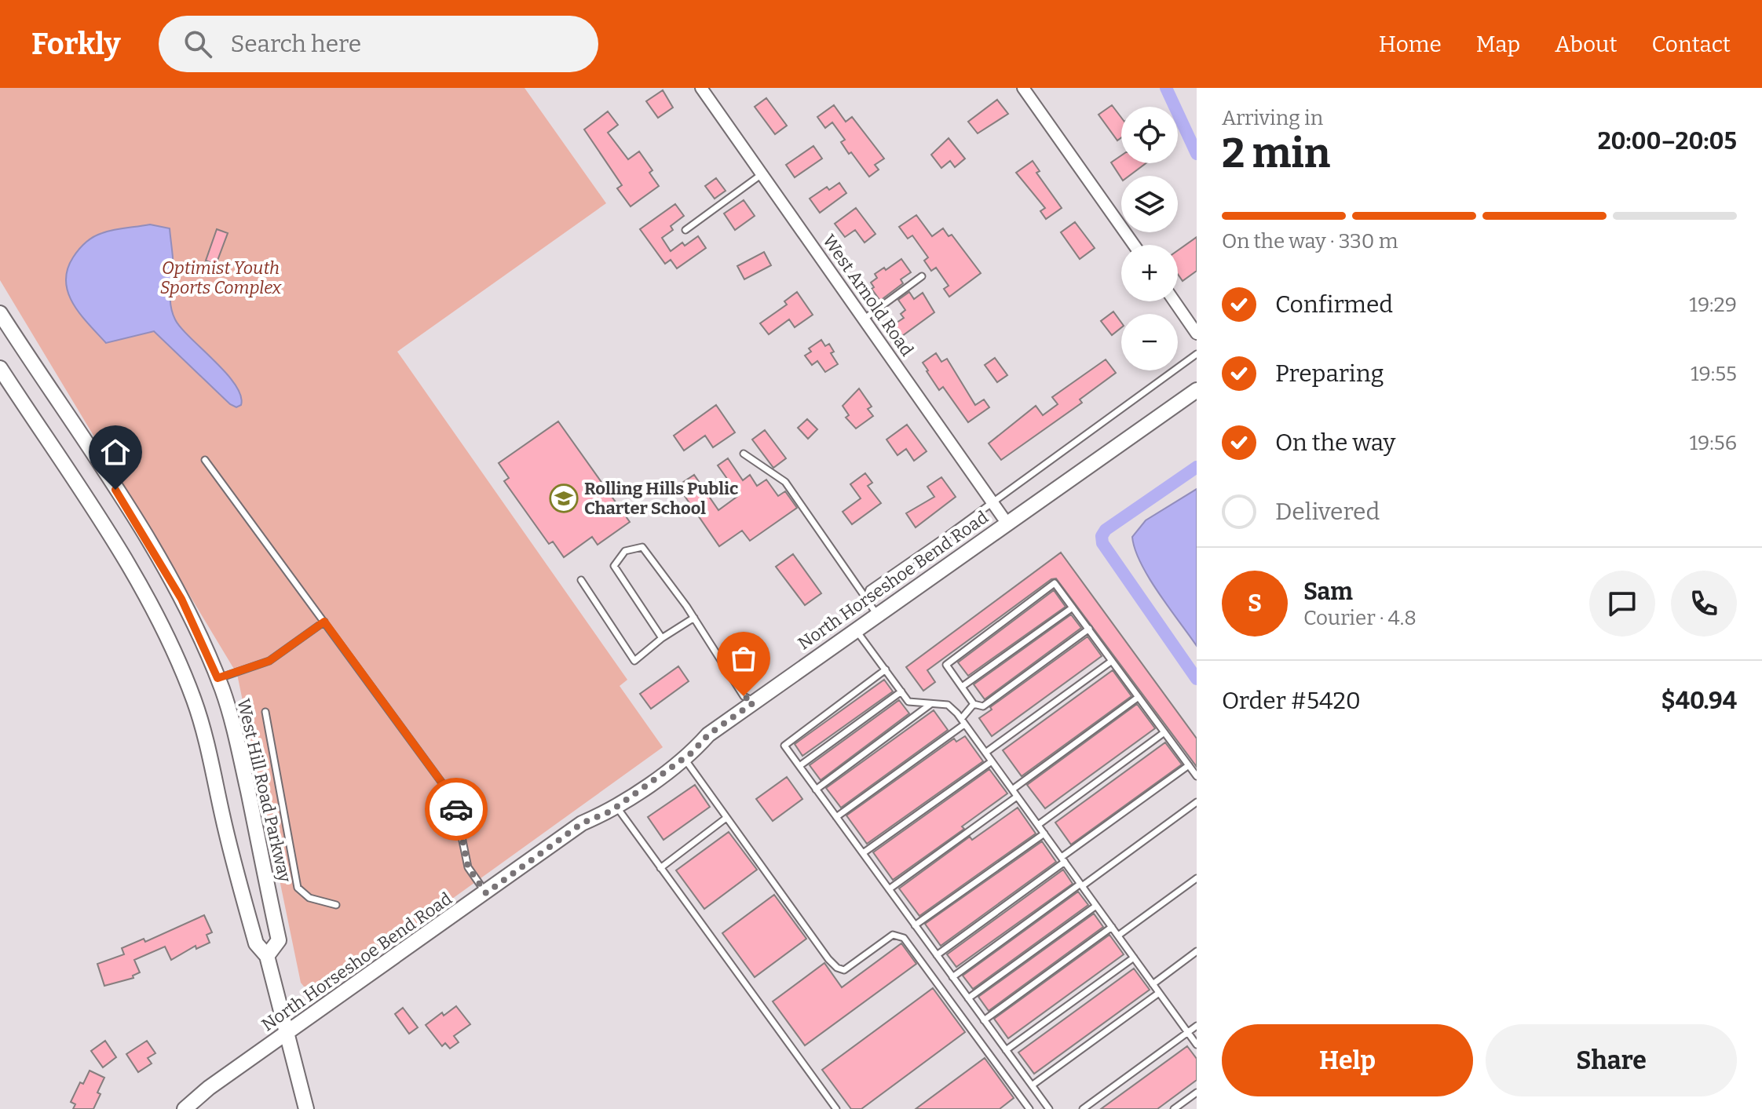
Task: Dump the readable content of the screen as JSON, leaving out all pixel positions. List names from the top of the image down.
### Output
{
  "streets": {
    "street": ["West Arnold Road", "North Horseshoe Bend Road", "West Hill Road Parkway"]
  },
  "crossings": [
    ["West Arnold Road", "North Horseshoe Bend Road"]
  ],
  "parks": ["Optimist Youth Sports Complex"],
  "places": {
    "school or university": ["Rolling Hills Public Charter School"]
  },
  "page": {
    "header": "Forkly",
    "search": "Search here",
    "nav": [
      "Home",
      "Map",
      "About",
      "Contact"
    ],
    "heading": ["2 min", "Arriving in", "20:00–20:05"],
    "panel": [
      "Sam",
      "Courier · 4.8",
      "Order #5420",
      "$40.94"
    ],
    "map_buttons": ["+", "−"],
    "bar": "On the way · 330 m",
    "list": [
      ["Confirmed", "19:29"],
      ["Preparing", "19:55"],
      ["On the way", "19:56"],
      "Delivered"
    ],
    "round": "S",
    "buttons": ["Help", "Share"]
  }
}
